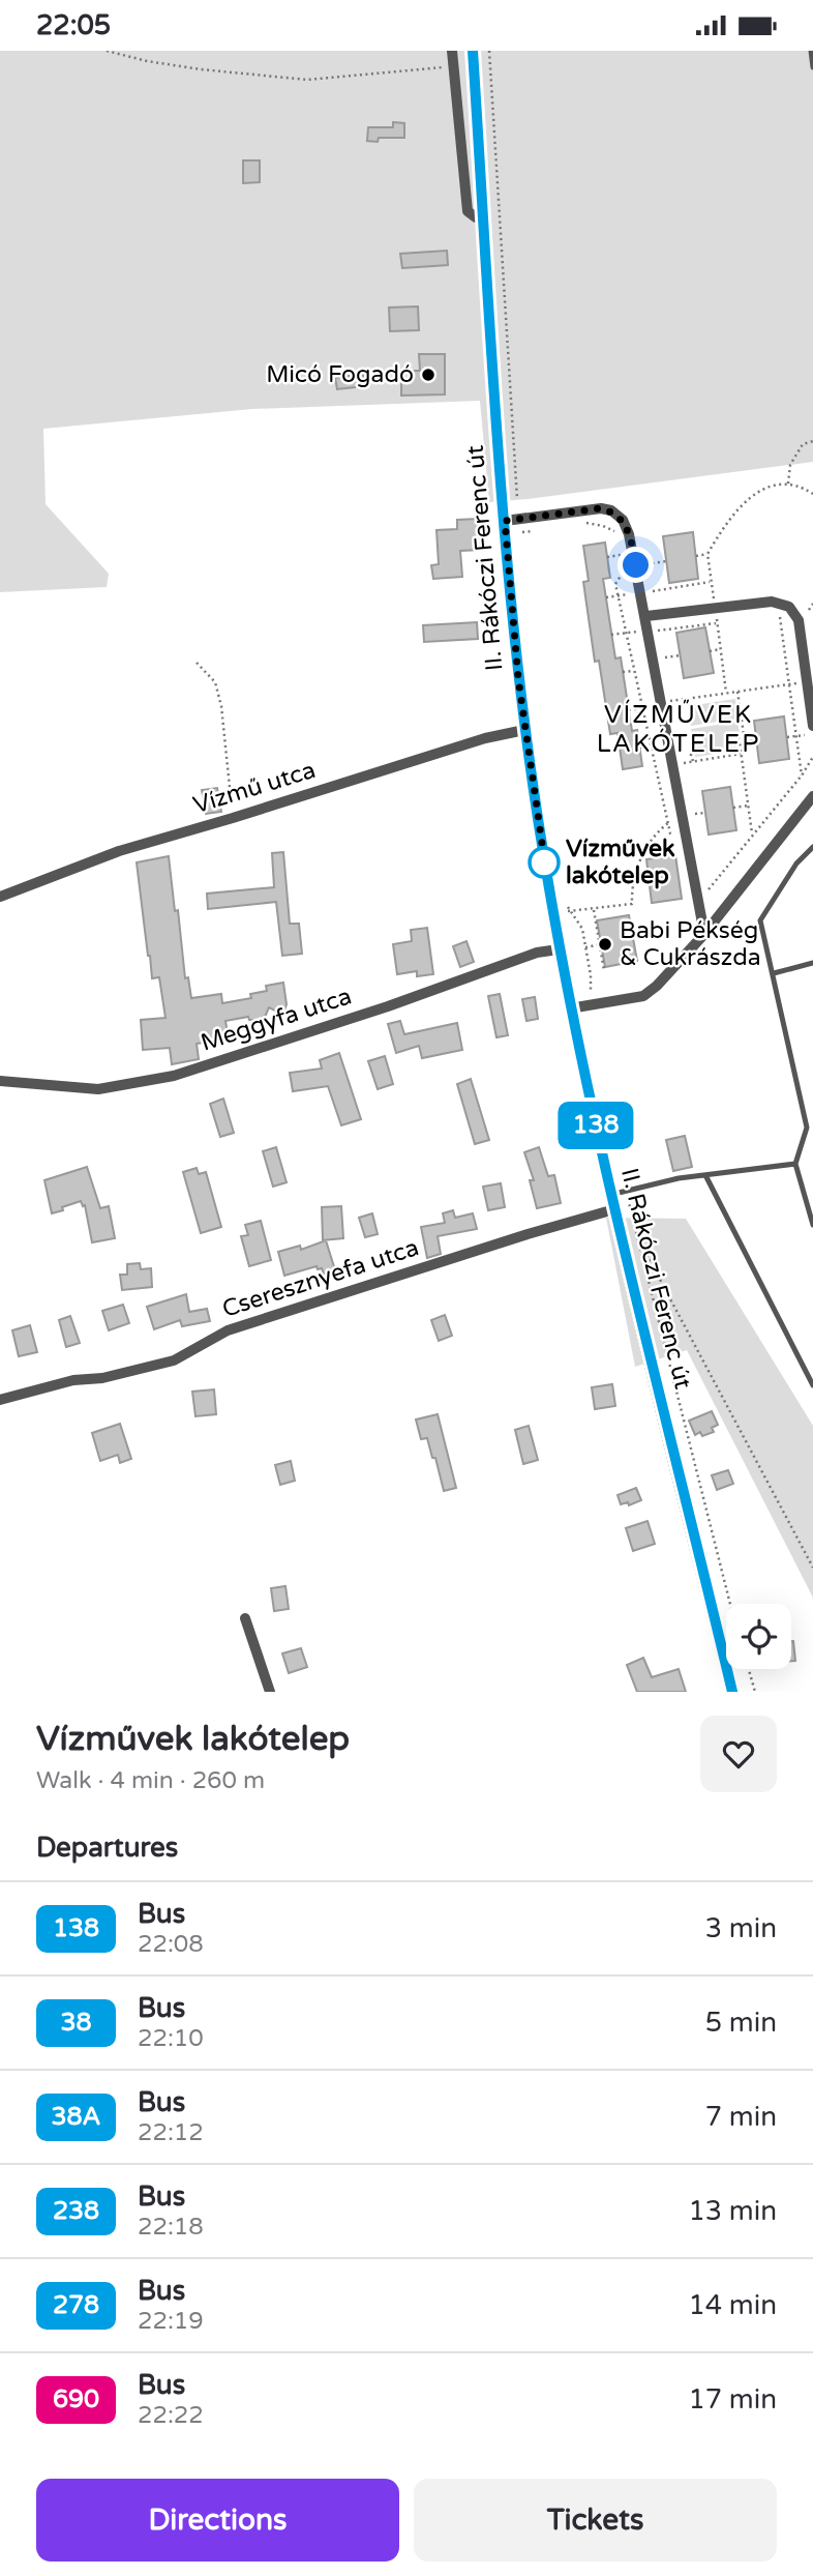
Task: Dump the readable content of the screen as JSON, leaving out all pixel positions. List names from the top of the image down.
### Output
{
  "streets": {
    "main road": ["II. Rákóczi Ferenc út"],
    "street": ["Vízmű utca", "Meggyfa utca", "Cseresznyefa utca"]
  },
  "crossings": [
    ["II. Rákóczi Ferenc út", "Vízmű utca"],
    ["II. Rákóczi Ferenc út", "Meggyfa utca"],
    ["II. Rákóczi Ferenc út", "Cseresznyefa utca"]
  ],
  "districts": ["VÍZMŰVEK LAKÓTELEP"],
  "places": ["Micó Fogadó", "Vízművek lakótelep", "Babi Pékség & Cukrászda"],
  "lines": ["bus line 138"],
  "page": {
    "status": "22:05",
    "on_map": "138",
    "heading": [
      ["Vízművek lakótelep", "Walk · 4 min · 260 m"],
      "Departures"
    ],
    "list": [
      {
        "mark": "138",
        "name": "Bus",
        "note": "22:08",
        "value": "3 min"
      },
      {
        "mark": "38",
        "name": "Bus",
        "note": "22:10",
        "value": "5 min"
      },
      {
        "mark": "38A",
        "name": "Bus",
        "note": "22:12",
        "value": "7 min"
      },
      {
        "mark": "238",
        "name": "Bus",
        "note": "22:18",
        "value": "13 min"
      },
      {
        "mark": "278",
        "name": "Bus",
        "note": "22:19",
        "value": "14 min"
      },
      {
        "mark": "690",
        "name": "Bus",
        "note": "22:22",
        "value": "17 min"
      }
    ],
    "buttons": ["Directions", "Tickets"]
  }
}
